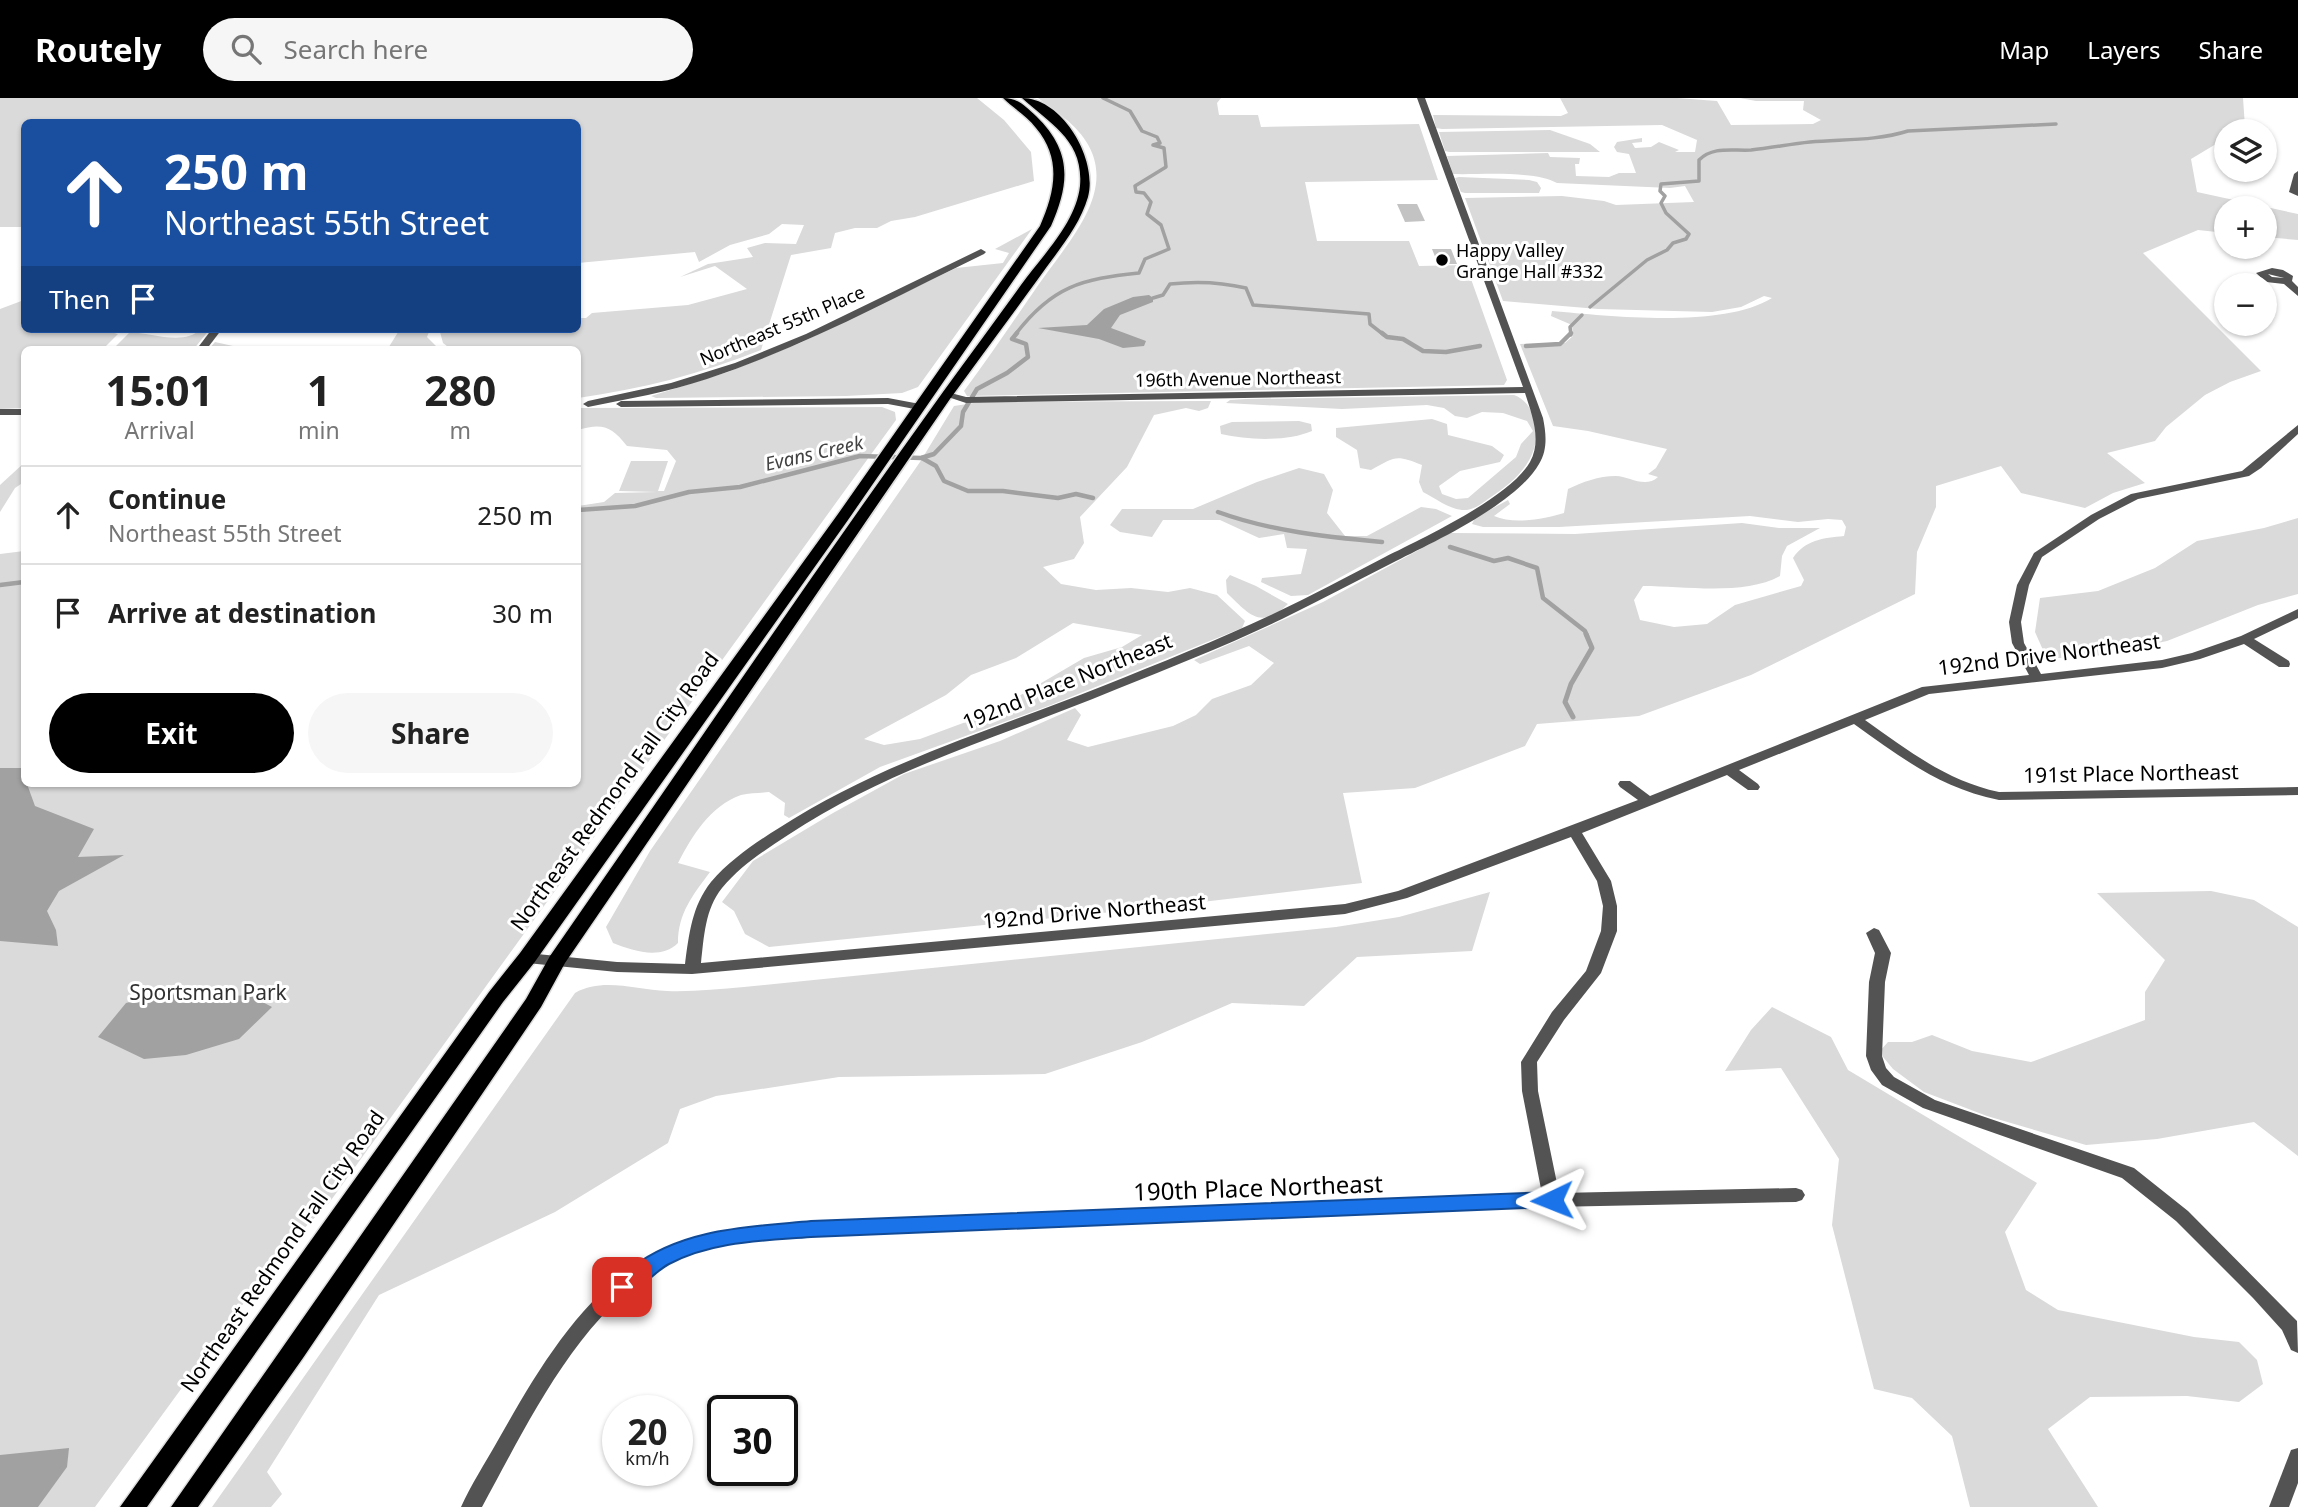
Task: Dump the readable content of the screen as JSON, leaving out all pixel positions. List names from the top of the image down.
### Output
{
  "streets": {
    "main road": ["Northeast Redmond Fall City Road"],
    "street": [
      "Northeast 55th Place",
      "196th Avenue Northeast",
      "192nd Drive Northeast",
      "192nd Place Northeast",
      "191st Place Northeast",
      "190th Place Northeast"
    ]
  },
  "crossings": [
    ["196th Avenue Northeast", "192nd Place Northeast"],
    ["192nd Drive Northeast", "192nd Place Northeast"],
    ["192nd Drive Northeast", "191st Place Northeast"],
    ["192nd Drive Northeast", "Northeast Redmond Fall City Road"]
  ],
  "water": ["Evans Creek"],
  "parks": ["Sportsman Park"],
  "places": ["Happy Valley Grange Hall #332"],
  "page": {
    "header": "Routely",
    "search": "Search here",
    "nav": ["Map", "Layers", "Share"],
    "map_buttons": ["+", "−"],
    "turn": ["250 m", "Northeast 55th Street"],
    "then": "Then",
    "eta": [
      "15:01",
      "Arrival",
      "1",
      "min",
      "280",
      "m"
    ],
    "list": [
      {
        "name": "Continue",
        "note": "Northeast 55th Street",
        "value": "250 m"
      },
      {
        "name": "Arrive at destination",
        "value": "30 m"
      }
    ],
    "buttons": ["Exit", "Share"],
    "speed": "20 km/h",
    "limit": "30"
  }
}
